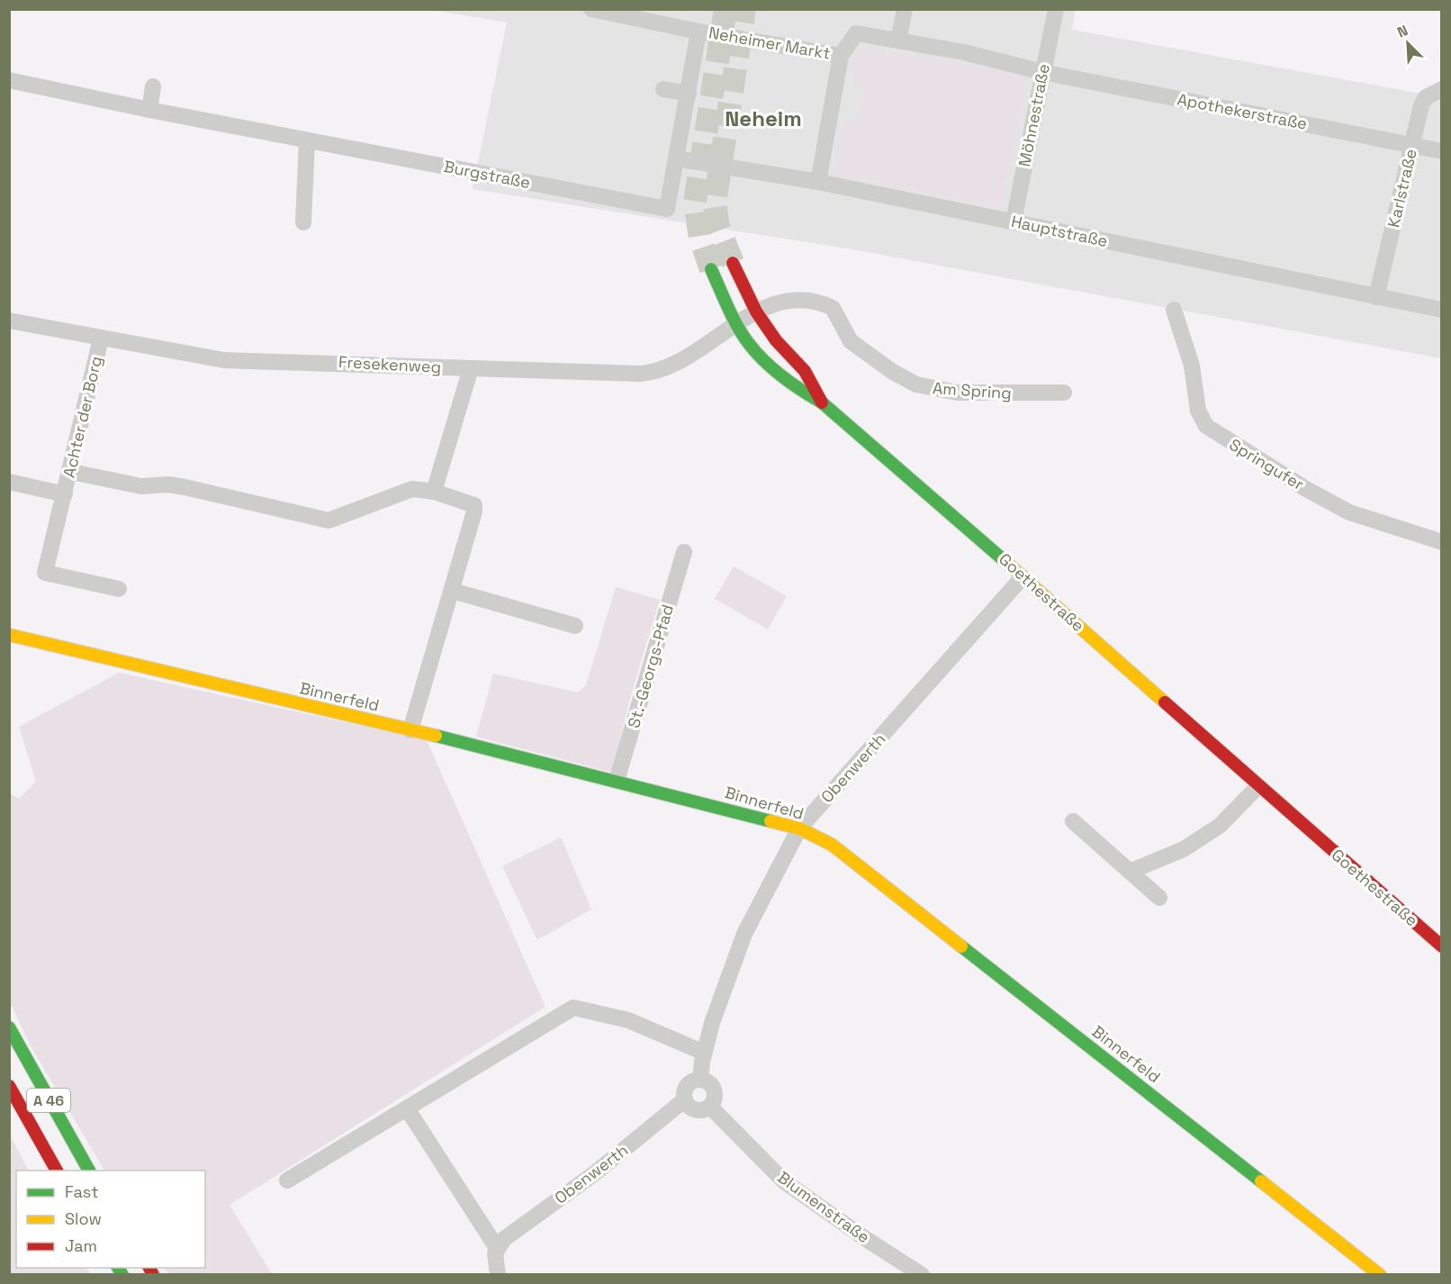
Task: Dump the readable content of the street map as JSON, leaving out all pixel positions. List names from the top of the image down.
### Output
{
  "streets": {
    "main road": ["Goethestraße", "Binnerfeld", "A 46"],
    "street": [
      "Neheimer Markt",
      "Apothekerstraße",
      "Möhnestraße",
      "Burgstraße",
      "Karlstraße",
      "Hauptstraße",
      "Fresekenweg",
      "Am Spring",
      "Achter der Borg",
      "Springufer",
      "St.-Georgs-Pfad",
      "Obenwerth",
      "Blumenstraße"
    ]
  },
  "crossings": [
    ["Neheimer Markt", "Apothekerstraße"],
    ["Neheimer Markt", "Möhnestraße"],
    ["Neheimer Markt", "Burgstraße"],
    ["Neheimer Markt", "Hauptstraße"],
    ["Apothekerstraße", "Möhnestraße"],
    ["Apothekerstraße", "Karlstraße"],
    ["Möhnestraße", "Hauptstraße"],
    ["Karlstraße", "Hauptstraße"],
    ["Fresekenweg", "Am Spring"],
    ["Fresekenweg", "Achter der Borg"],
    ["Fresekenweg", "Goethestraße"],
    ["Am Spring", "Goethestraße"],
    ["Goethestraße", "Obenwerth"],
    ["St.-Georgs-Pfad", "Binnerfeld"],
    ["Binnerfeld", "Obenwerth"],
    ["Obenwerth", "Blumenstraße"]
  ],
  "districts": ["Neheim"],
  "legend": ["Fast", "Slow", "Jam"],
  "north": "top left"
}
